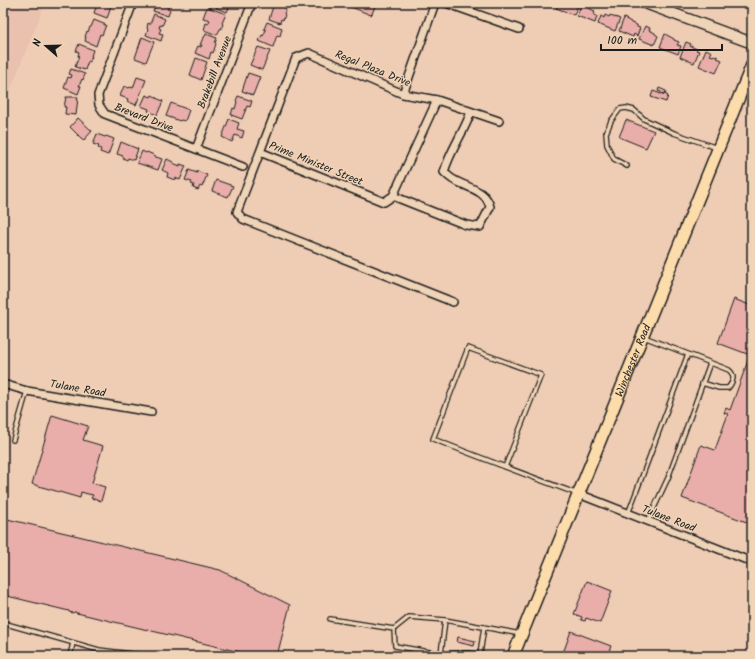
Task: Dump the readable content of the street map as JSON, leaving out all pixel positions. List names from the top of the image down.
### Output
{
  "streets": {
    "main road": ["Winchester Road"],
    "street": [
      "Regal Plaza Drive",
      "Brakebill Avenue",
      "Brevard Drive",
      "Prime Minister Street",
      "Tulane Road"
    ]
  },
  "crossings": [
    ["Regal Plaza Drive", "Prime Minister Street"],
    ["Brakebill Avenue", "Brevard Drive"],
    ["Winchester Road", "Tulane Road"]
  ],
  "scale_bar": "100 m",
  "north": "left"
}
